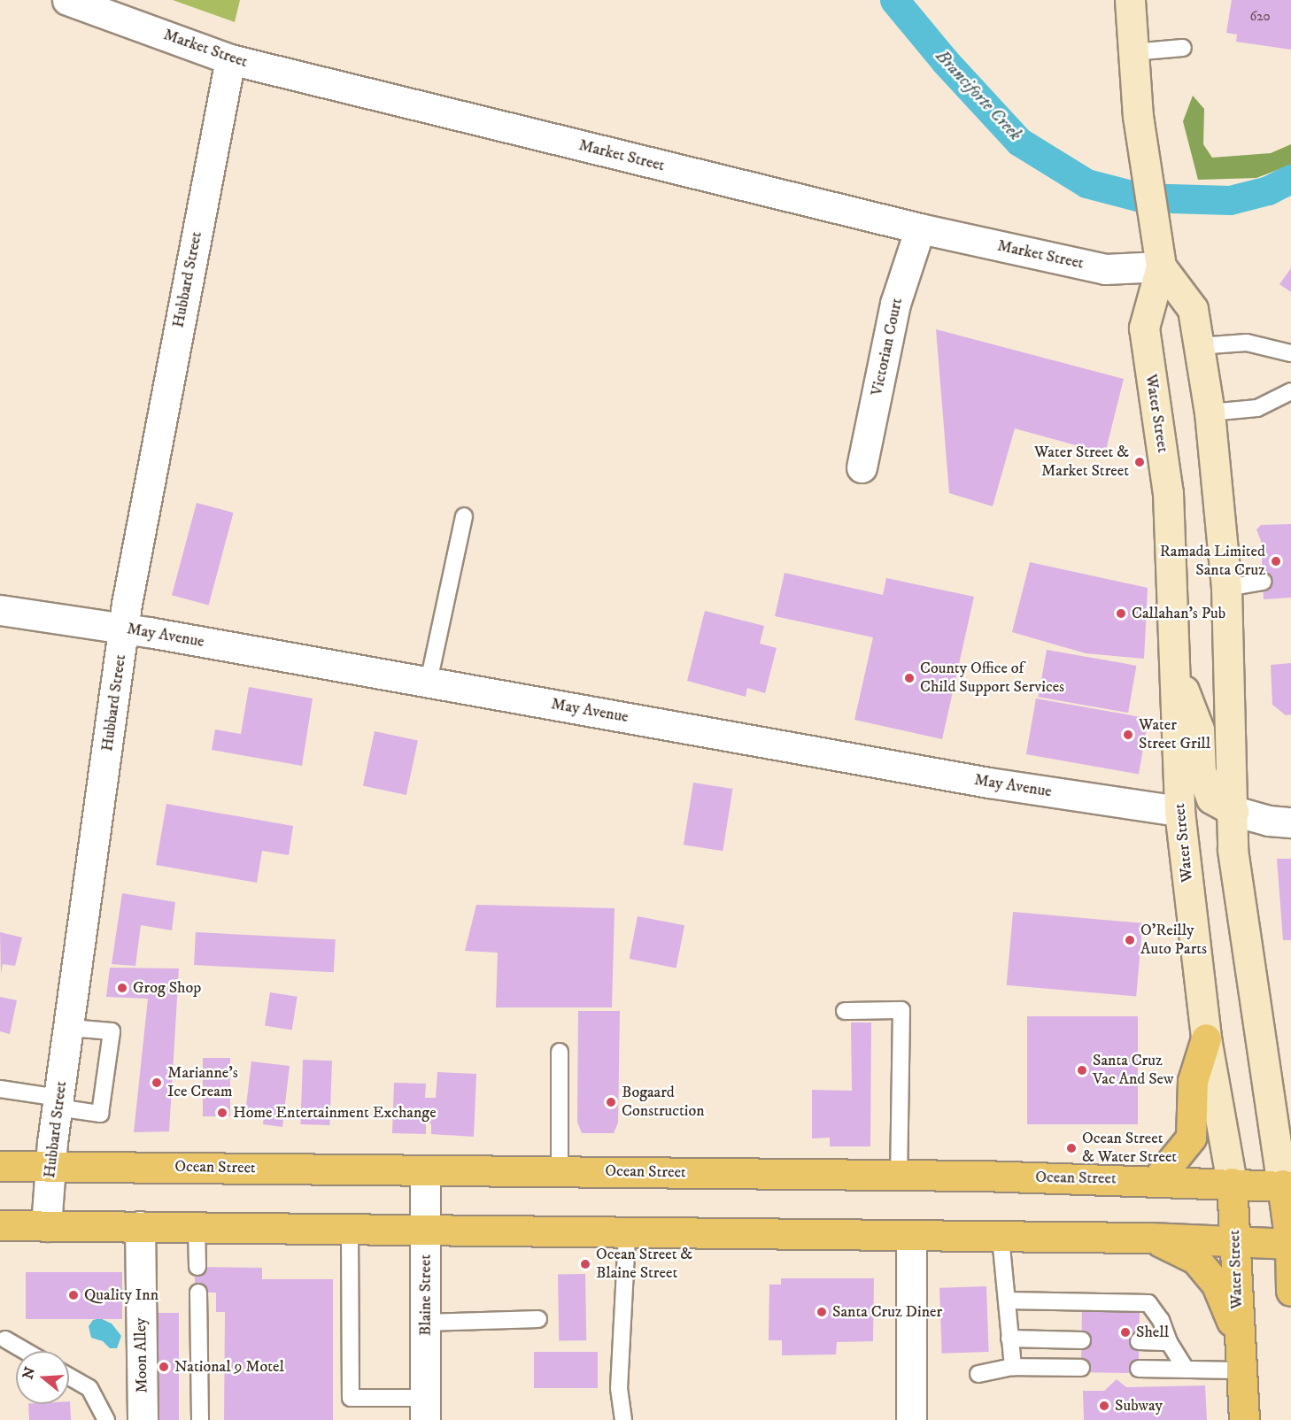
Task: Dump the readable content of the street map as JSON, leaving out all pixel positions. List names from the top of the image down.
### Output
{
  "streets": {
    "main road": ["Water Street", "Ocean Street"],
    "street": [
      "Market Street",
      "Hubbard Street",
      "Victorian Court",
      "May Avenue",
      "Blaine Street",
      "Moon Alley"
    ]
  },
  "crossings": [
    ["Market Street", "Hubbard Street"],
    ["Market Street", "Victorian Court"],
    ["Market Street", "Water Street"],
    ["Hubbard Street", "May Avenue"],
    ["Hubbard Street", "Ocean Street"],
    ["Water Street", "May Avenue"],
    ["Water Street", "Ocean Street"],
    ["Ocean Street", "Blaine Street"]
  ],
  "water": ["Branciforte Creek"],
  "places": [
    "Water Street & Market Street",
    "Ramada Limited Santa Cruz",
    "Callahan's Pub",
    "County Office of Child Support Services",
    "Water Street Grill",
    "O'Reilly Auto Parts",
    "Grog Shop",
    "Santa Cruz Vac And Sew",
    "Marianne's Ice Cream",
    "Bogaard Construction",
    "Home Entertainment Exchange",
    "Ocean Street & Water Street",
    "Ocean Street & Blaine Street",
    "Quality Inn",
    "Santa Cruz Diner",
    "Shell",
    "National 9 Motel",
    "Subway"
  ],
  "house_numbers": ["620"],
  "north": "left"
}
